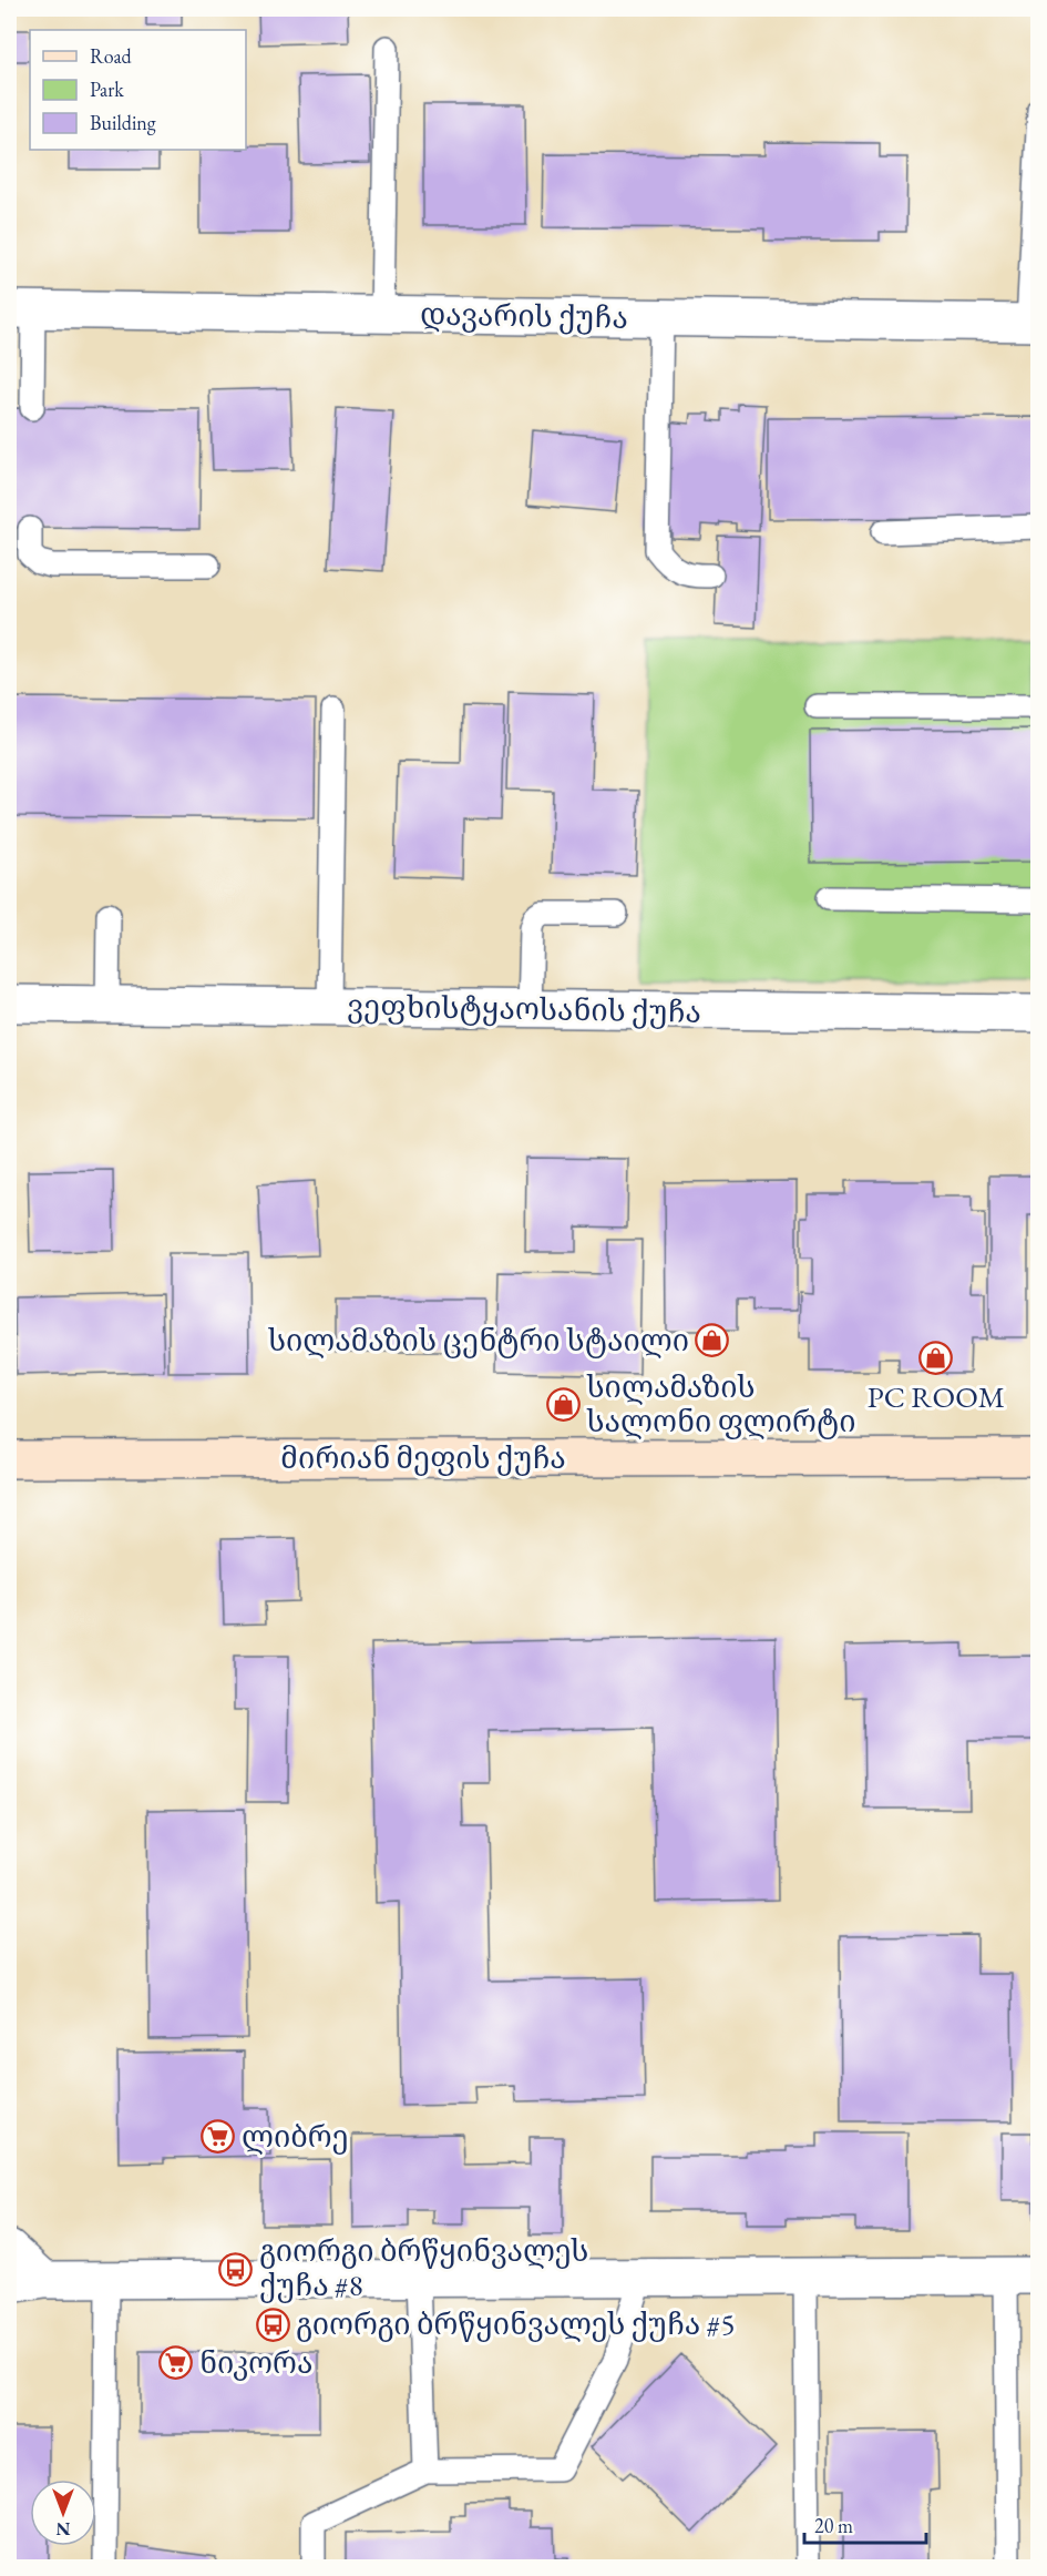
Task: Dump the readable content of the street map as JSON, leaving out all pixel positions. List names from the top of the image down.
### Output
{
  "streets": {
    "main road": ["მირიან მეფის ქუჩა"],
    "street": ["დავარის ქუჩა", "ვეფხისტყაოსანის ქუჩა"]
  },
  "places": {
    "shop": ["სილამაზის ცენტრი სტაილი", "PC ROOM", "სილამაზის სალონი ფლირტი"],
    "supermarket": ["ლიბრე", "ნიკორა"],
    "bus stop": ["გიორგი ბრწყინვალეს ქუჩა #8", "გიორგი ბრწყინვალეს ქუჩა #5"]
  },
  "legend": ["Road", "Park", "Building"],
  "scale_bar": "20 m",
  "north": "bottom"
}
